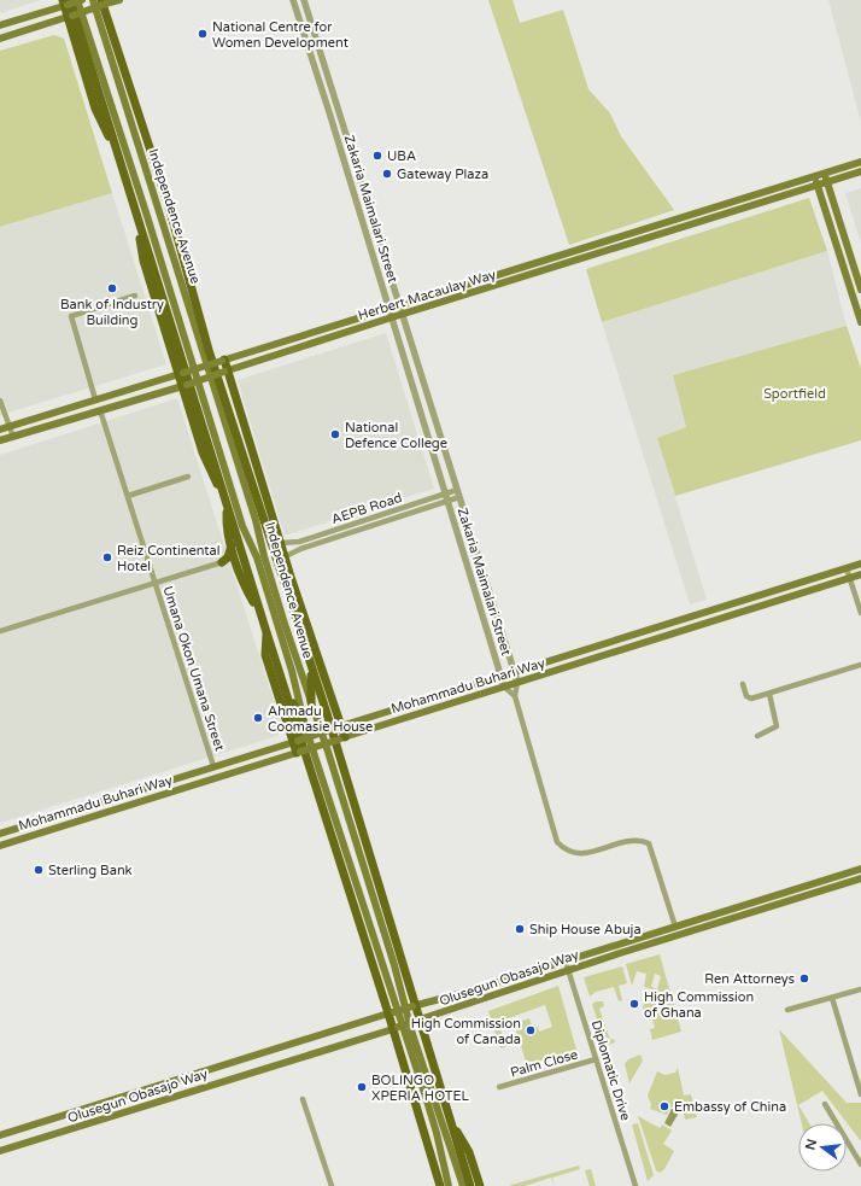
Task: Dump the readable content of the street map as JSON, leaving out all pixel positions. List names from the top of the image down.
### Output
{
  "streets": {
    "main road": [
      "Independence Avenue",
      "Herbert Macaulay Way",
      "Mohammadu Buhari Way",
      "Olusegun Obasajo Way"
    ],
    "street": [
      "Zakaria Maimalari Street",
      "AEPB Road",
      "Umana Okon Umana Street",
      "Palm Close",
      "Diplomatic Drive"
    ]
  },
  "crossings": [
    ["Zakaria Maimalari Street", "Herbert Macaulay Way"],
    ["Zakaria Maimalari Street", "AEPB Road"],
    ["Zakaria Maimalari Street", "Mohammadu Buhari Way"],
    ["Zakaria Maimalari Street", "Olusegun Obasajo Way"],
    ["Independence Avenue", "Olusegun Obasajo Way"],
    ["Herbert Macaulay Way", "Umana Okon Umana Street"],
    ["Umana Okon Umana Street", "Mohammadu Buhari Way"],
    ["Olusegun Obasajo Way", "Diplomatic Drive"],
    ["Palm Close", "Diplomatic Drive"]
  ],
  "parks": ["Sportfield"],
  "places": [
    "National Centre for Women Development",
    "UBA",
    "Gateway Plaza",
    "Bank of Industry Building",
    "National Defence College",
    "Reiz Continental Hotel",
    "Ahmadu Coomasie House",
    "Sterling Bank",
    "Ship House Abuja",
    "Ren Attorneys",
    "High Commission of Ghana",
    "High Commission of Canada",
    "BOLINGO XPERIA HOTEL",
    "Embassy of China"
  ],
  "north": "left"
}
